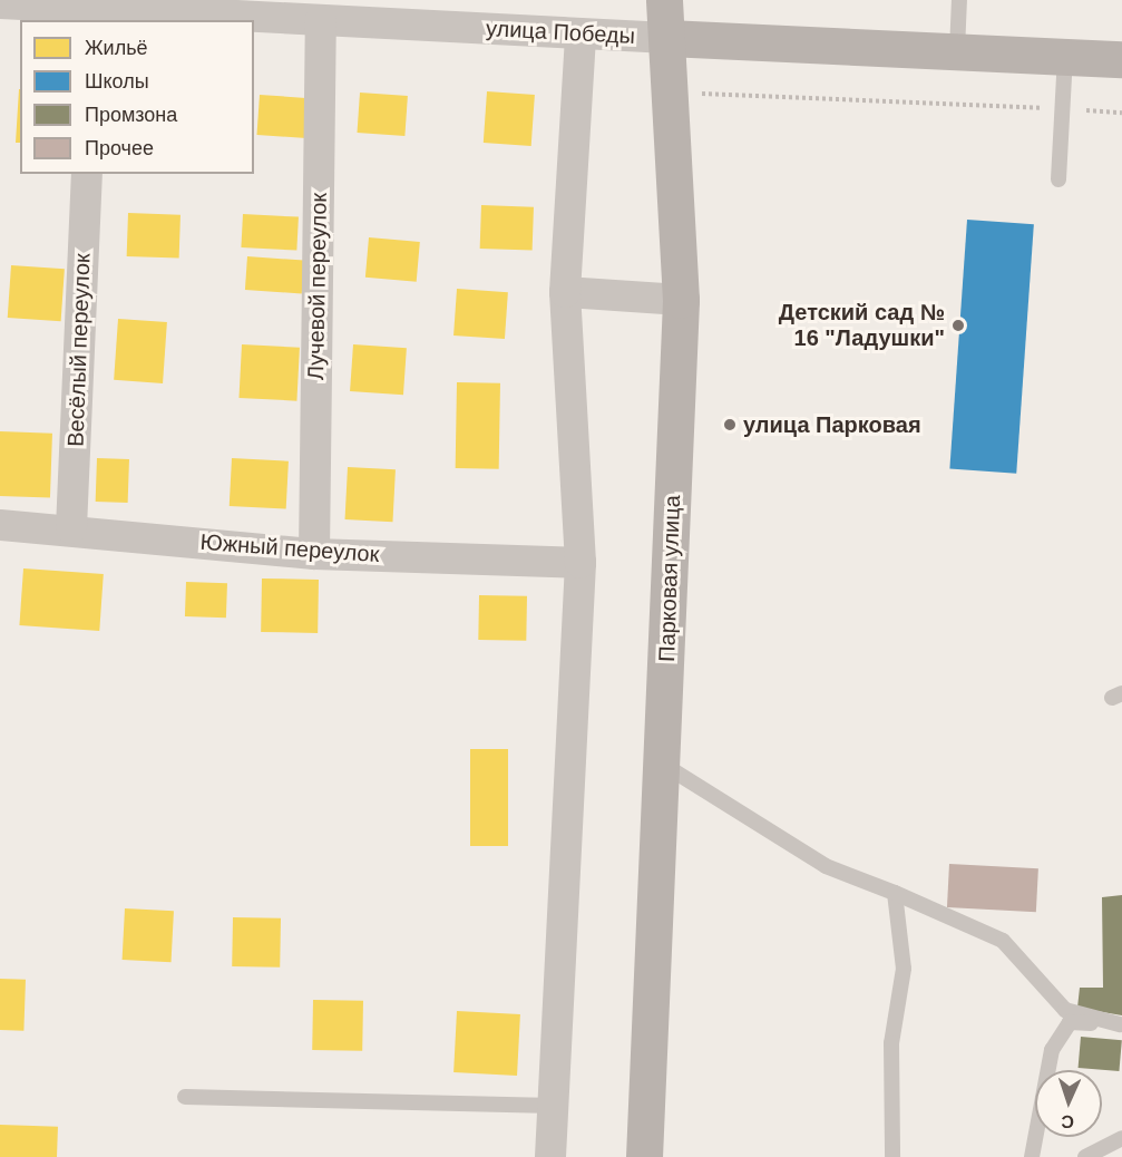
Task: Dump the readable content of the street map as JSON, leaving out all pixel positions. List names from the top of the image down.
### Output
{
  "streets": {
    "street": [
      "улица Победы",
      "Лучевой переулок",
      "Весёлый переулок",
      "Южный переулок",
      "Парковая улица"
    ]
  },
  "crossings": [
    ["улица Победы", "Лучевой переулок"],
    ["улица Победы", "Парковая улица"],
    ["Лучевой переулок", "Южный переулок"],
    ["Весёлый переулок", "Южный переулок"]
  ],
  "places": ["Детский сад № 16 \"Ладушки\"", "улица Парковая"],
  "legend": [
    "Жильё",
    "Школы",
    "Промзона",
    "Прочее"
  ],
  "north": "bottom"
}
